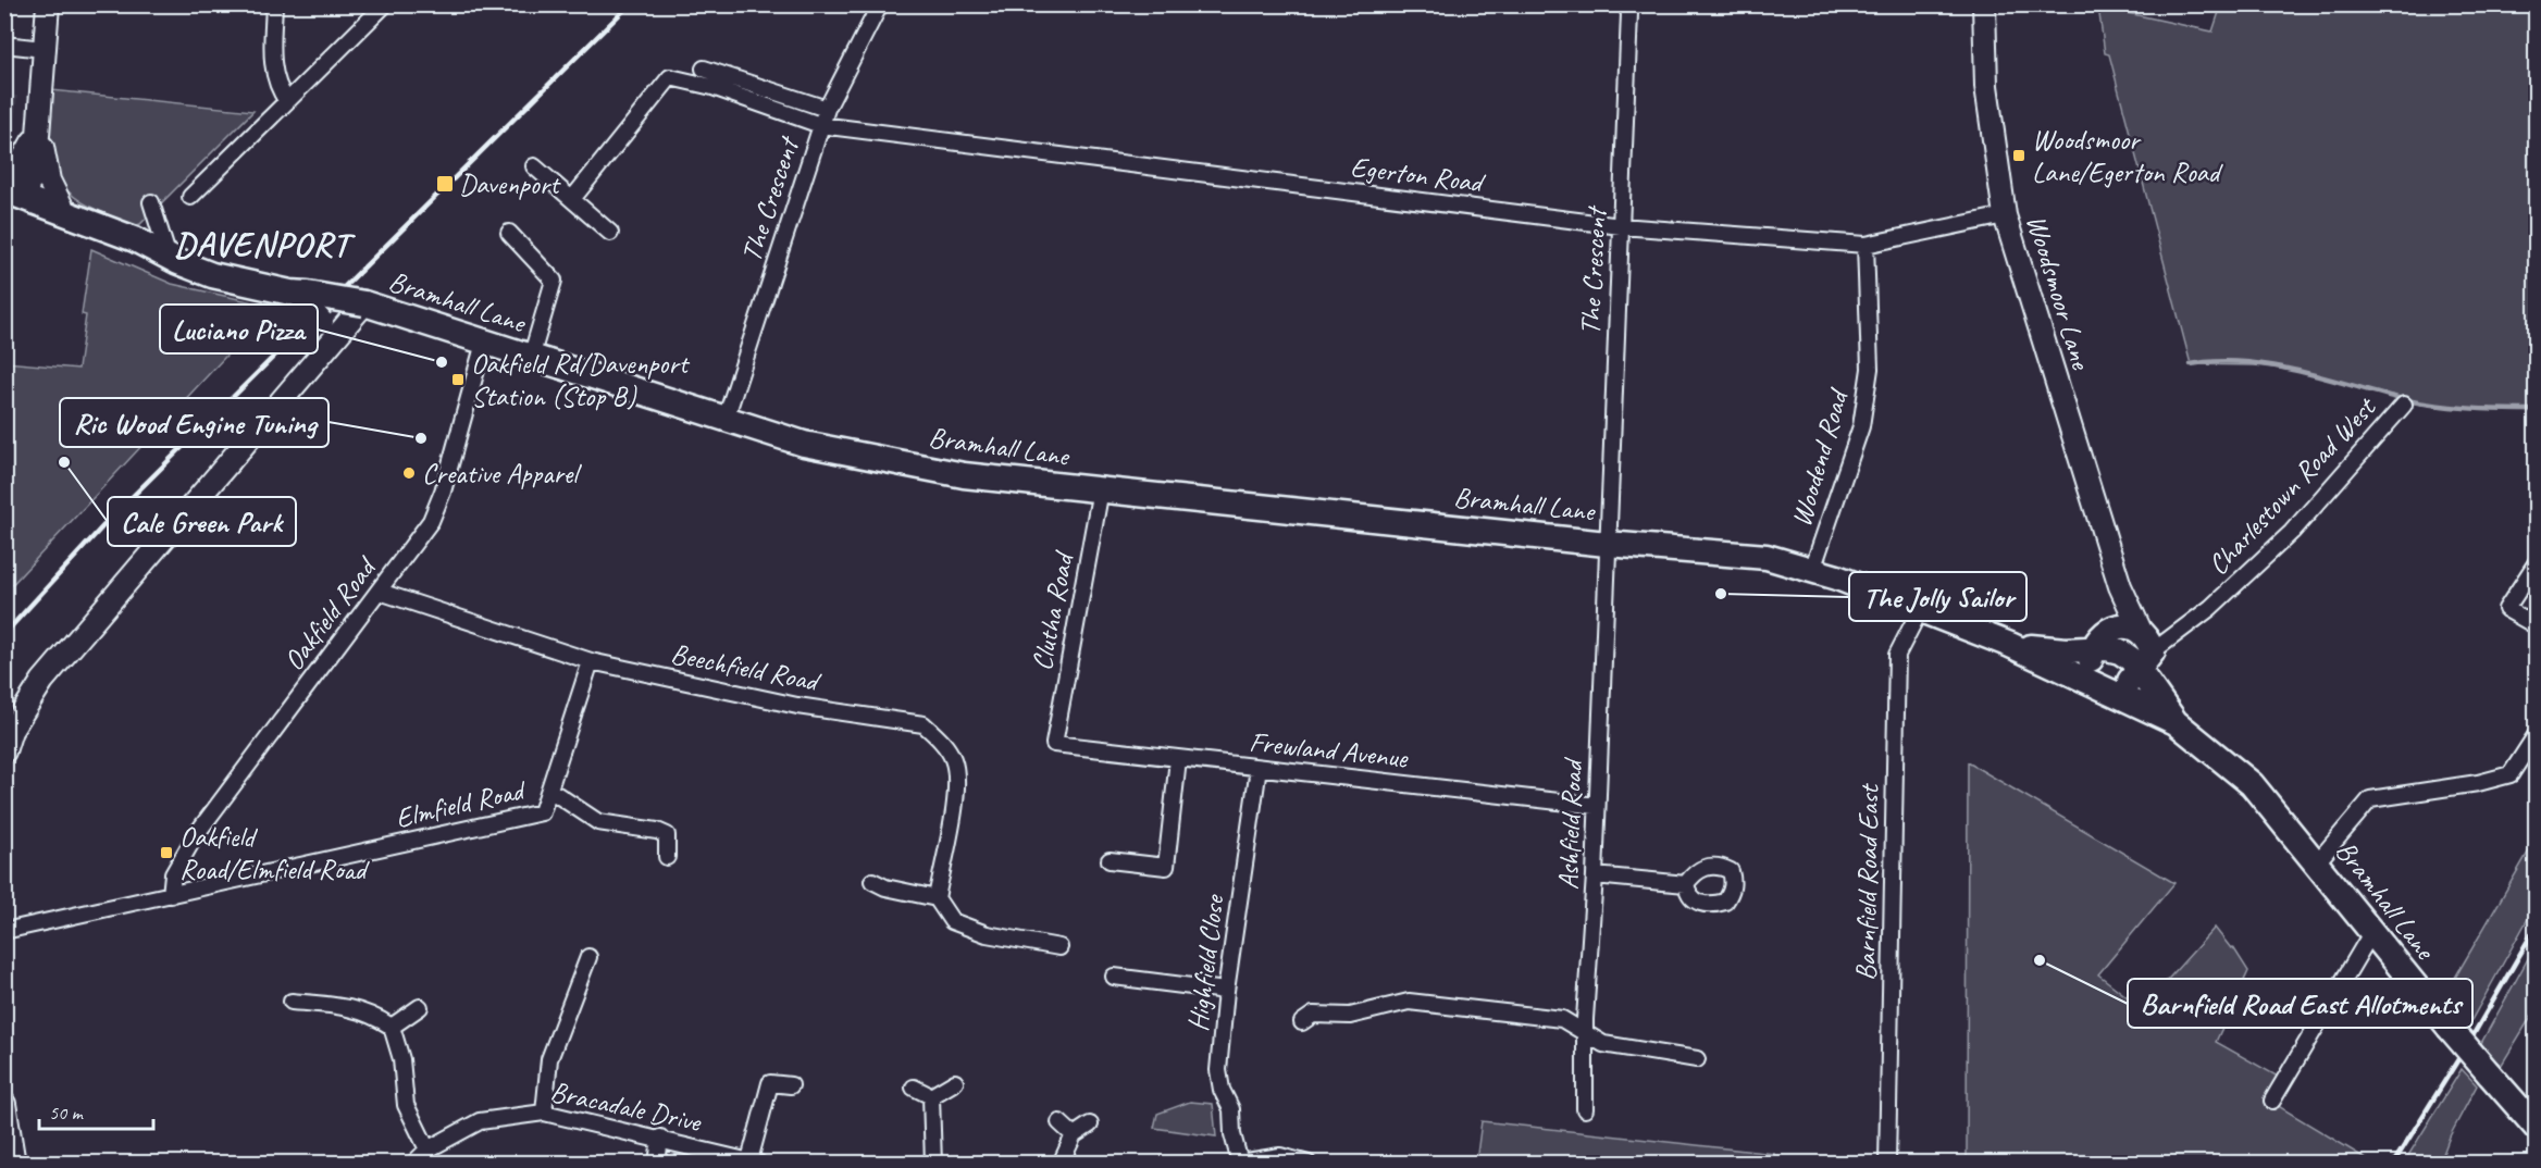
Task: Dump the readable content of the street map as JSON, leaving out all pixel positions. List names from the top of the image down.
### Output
{
  "streets": {
    "main road": ["Bramhall Lane"],
    "street": [
      "Egerton Road",
      "The Crescent",
      "Woodsmoor Lane",
      "Woodend Road",
      "Charlestown Road West",
      "Clutha Road",
      "Oakfield Road",
      "Beechfield Road",
      "Frewland Avenue",
      "Elmfield Road",
      "Ashfield Road",
      "Barnfield Road East",
      "Highfield Close",
      "Bracadale Drive"
    ]
  },
  "crossings": [
    ["Egerton Road", "The Crescent"],
    ["Egerton Road", "Woodsmoor Lane"],
    ["Egerton Road", "Woodend Road"],
    ["The Crescent", "Bramhall Lane"],
    ["The Crescent", "Ashfield Road"],
    ["Woodsmoor Lane", "Bramhall Lane"],
    ["Bramhall Lane", "Woodend Road"],
    ["Bramhall Lane", "Charlestown Road West"],
    ["Bramhall Lane", "Clutha Road"],
    ["Bramhall Lane", "Oakfield Road"],
    ["Bramhall Lane", "Ashfield Road"],
    ["Bramhall Lane", "Barnfield Road East"],
    ["Clutha Road", "Frewland Avenue"],
    ["Oakfield Road", "Beechfield Road"],
    ["Oakfield Road", "Elmfield Road"],
    ["Beechfield Road", "Elmfield Road"],
    ["Frewland Avenue", "Ashfield Road"],
    ["Frewland Avenue", "Highfield Close"]
  ],
  "districts": ["DAVENPORT"],
  "places": {
    "transit": [
      "Woodsmoor Lane/Egerton Road",
      "Davenport",
      "Oakfield Rd/Davenport Station (Stop B)",
      "Oakfield Road/Elmfield Road"
    ],
    "other": [
      "Luciano Pizza",
      "Ric Wood Engine Tuning",
      "Cale Green Park",
      "Creative Apparel",
      "The Jolly Sailor",
      "Barnfield Road East Allotments"
    ]
  },
  "scale_bar": "50 m"
}
